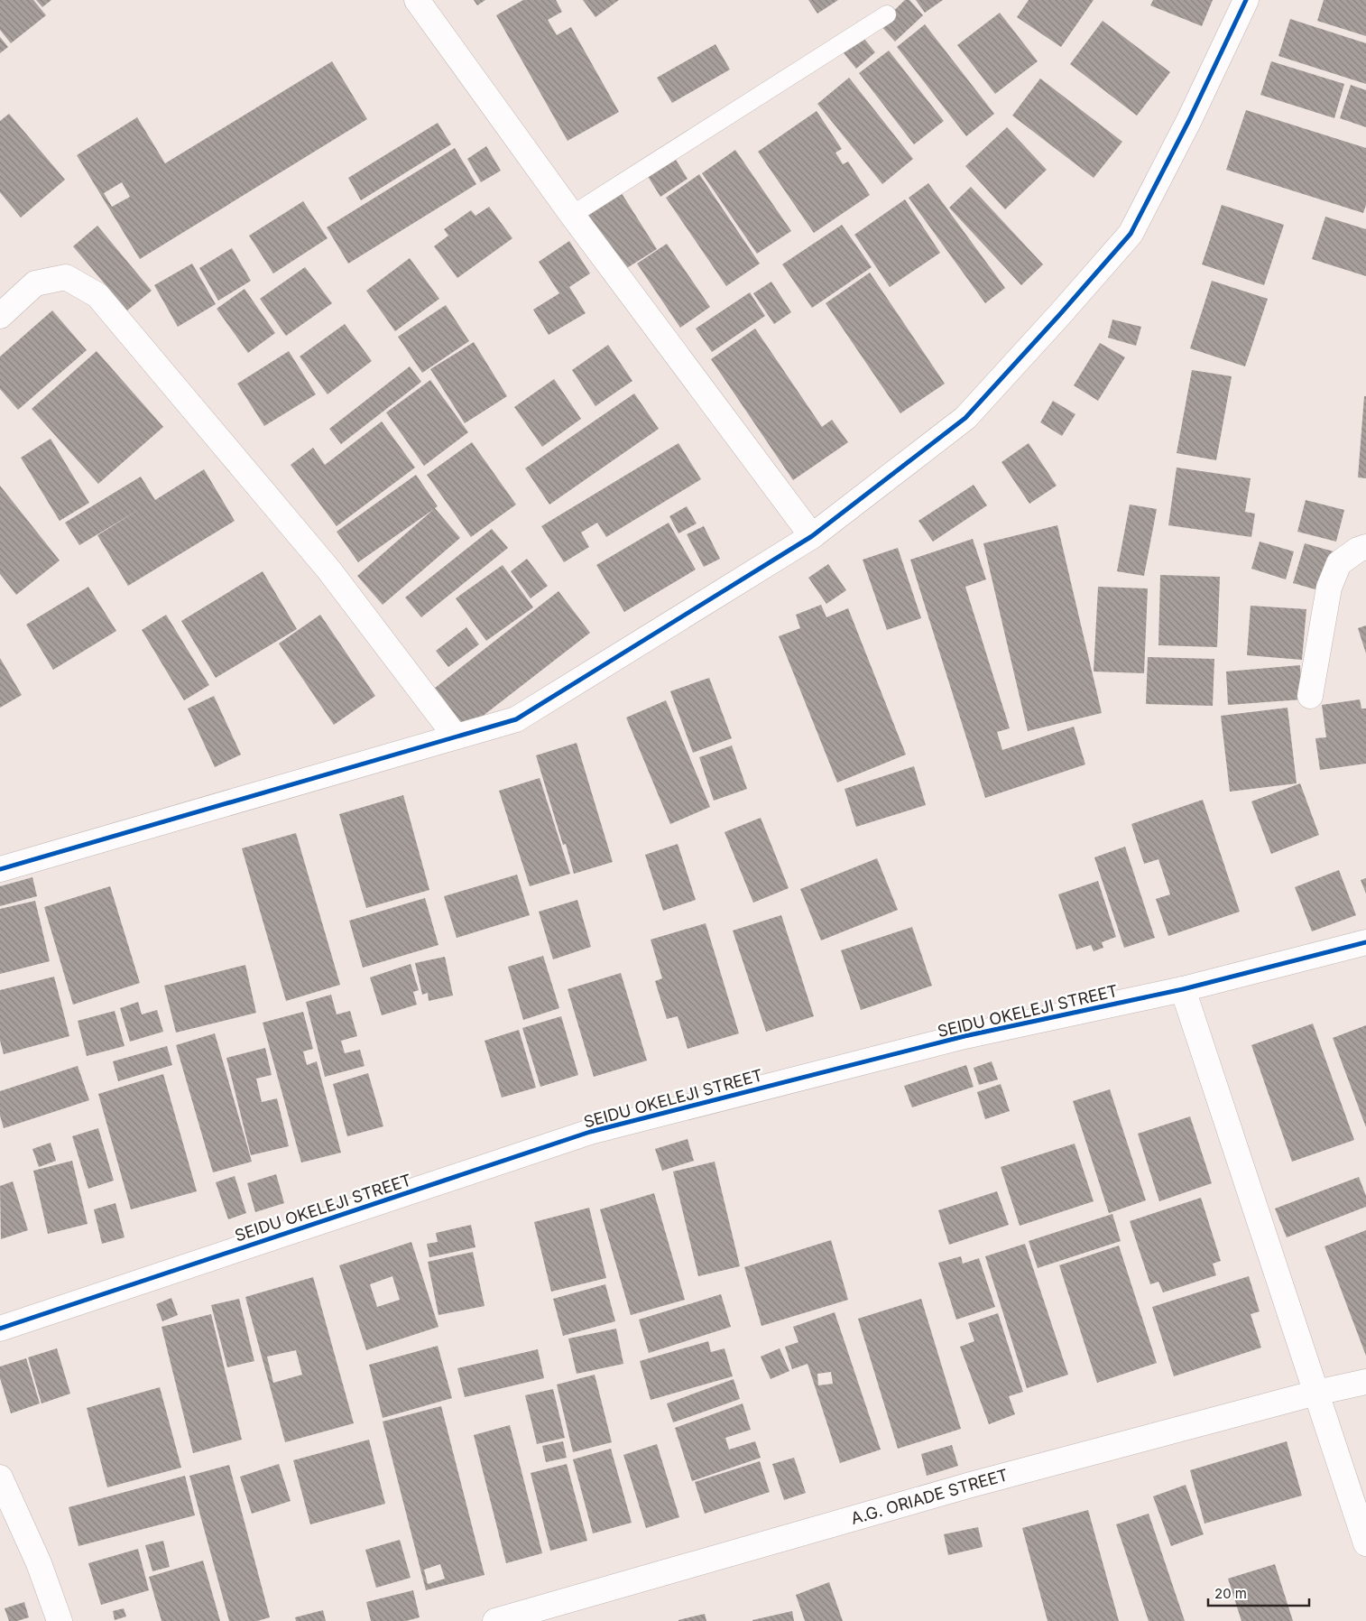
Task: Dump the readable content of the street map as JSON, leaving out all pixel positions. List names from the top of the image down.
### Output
{
  "streets": {
    "street": ["SEIDU OKELEJI STREET", "A.G. ORIADE STREET"]
  },
  "scale_bar": "20 m"
}
